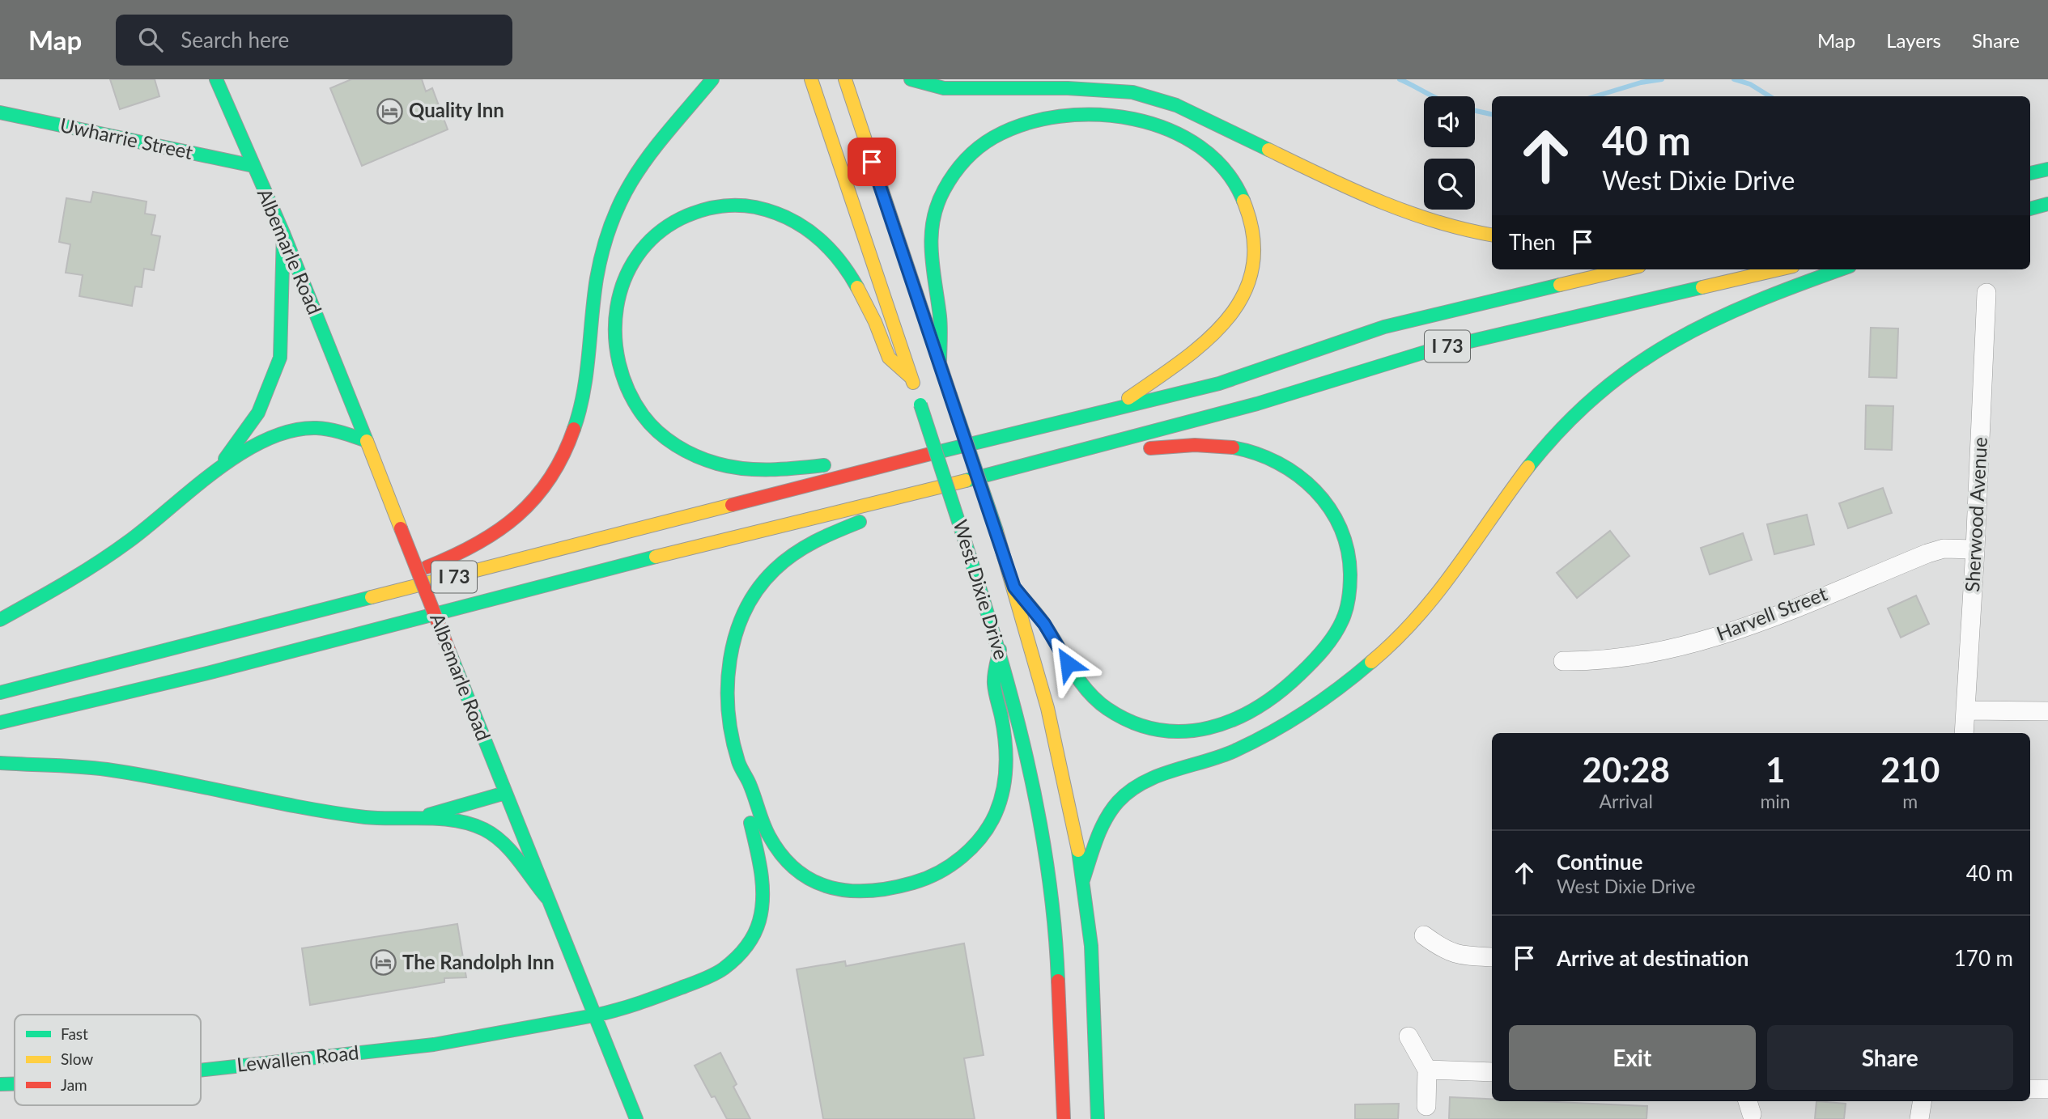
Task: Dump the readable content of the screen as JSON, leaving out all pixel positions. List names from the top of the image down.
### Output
{
  "streets": {
    "main road": [
      "Uwharrie Street",
      "Albemarle Road",
      "I 73",
      "West Dixie Drive",
      "Lewallen Road"
    ],
    "street": ["Sherwood Avenue", "Harvell Street"]
  },
  "crossings": [
    ["Uwharrie Street", "Albemarle Road"],
    ["Albemarle Road", "Lewallen Road"],
    ["Sherwood Avenue", "Harvell Street"]
  ],
  "places": {
    "hotel": ["Quality Inn", "The Randolph Inn"]
  },
  "legend": ["Fast", "Slow", "Jam"],
  "page": {
    "header": "Map",
    "search": "Search here",
    "nav": ["Map", "Layers", "Share"],
    "turn": ["40 m", "West Dixie Drive"],
    "then": "Then",
    "eta": [
      "20:28",
      "Arrival",
      "1",
      "min",
      "210",
      "m"
    ],
    "list": [
      {
        "name": "Continue",
        "note": "West Dixie Drive",
        "value": "40 m"
      },
      {
        "name": "Arrive at destination",
        "value": "170 m"
      }
    ],
    "buttons": ["Exit", "Share"]
  }
}
